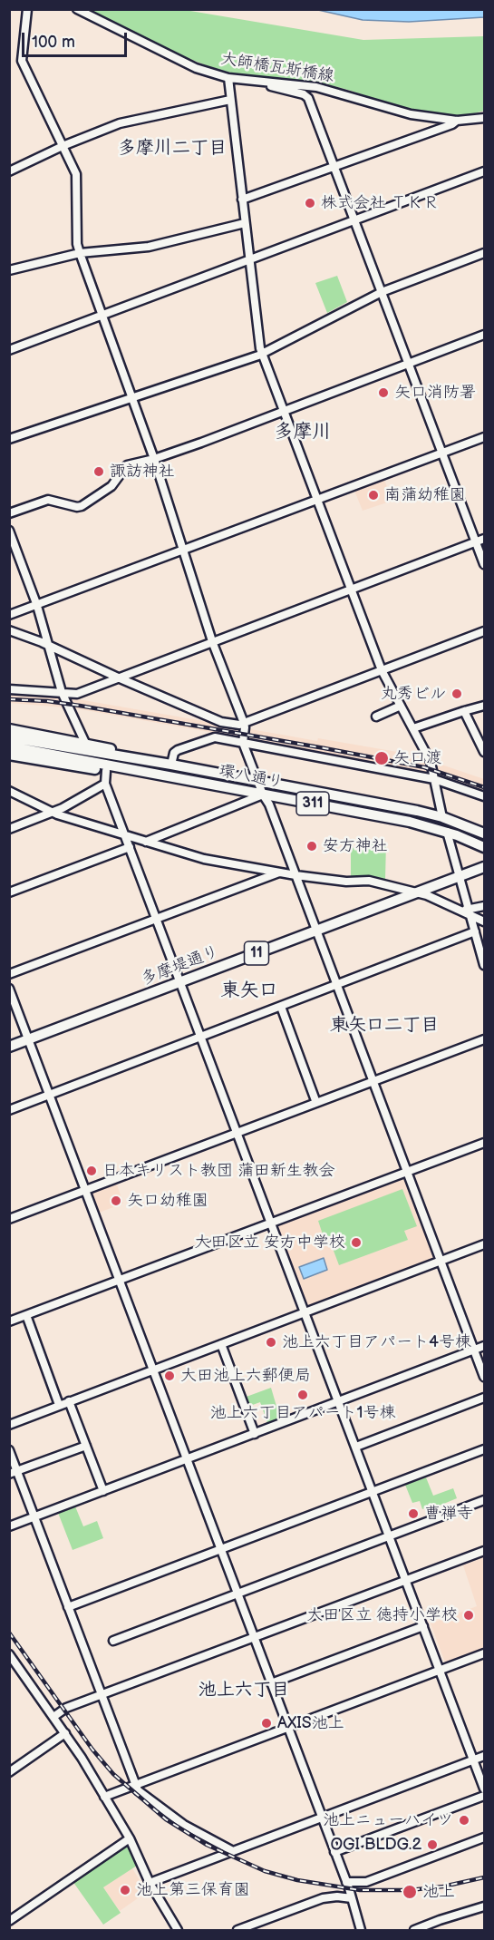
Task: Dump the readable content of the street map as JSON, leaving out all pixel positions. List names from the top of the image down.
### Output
{
  "streets": {
    "main road": [
      "環八通り",
      "311",
      "11",
      "多摩堤通り"
    ],
    "street": ["大師橋瓦斯橋線"]
  },
  "districts": [
    "多摩川二丁目",
    "多摩川",
    "東矢口",
    "東矢口二丁目",
    "池上六丁目"
  ],
  "places": [
    "株式会社 ＴＫＲ",
    "矢口消防署",
    "諏訪神社",
    "南蒲幼稚園",
    "丸秀ビル",
    "矢口渡",
    "安方神社",
    "日本キリスト教団 蒲田新生教会",
    "矢口幼稚園",
    "大田区立 安方中学校",
    "池上六丁目アパート4号棟",
    "大田池上六郵便局",
    "池上六丁目アパート1号棟",
    "曹禅寺",
    "大田区立 徳持小学校",
    "AXIS池上",
    "池上ニューハイツ",
    "OGI BLDG.2",
    "池上第三保育園",
    "池上"
  ],
  "scale_bar": "100 m"
}
